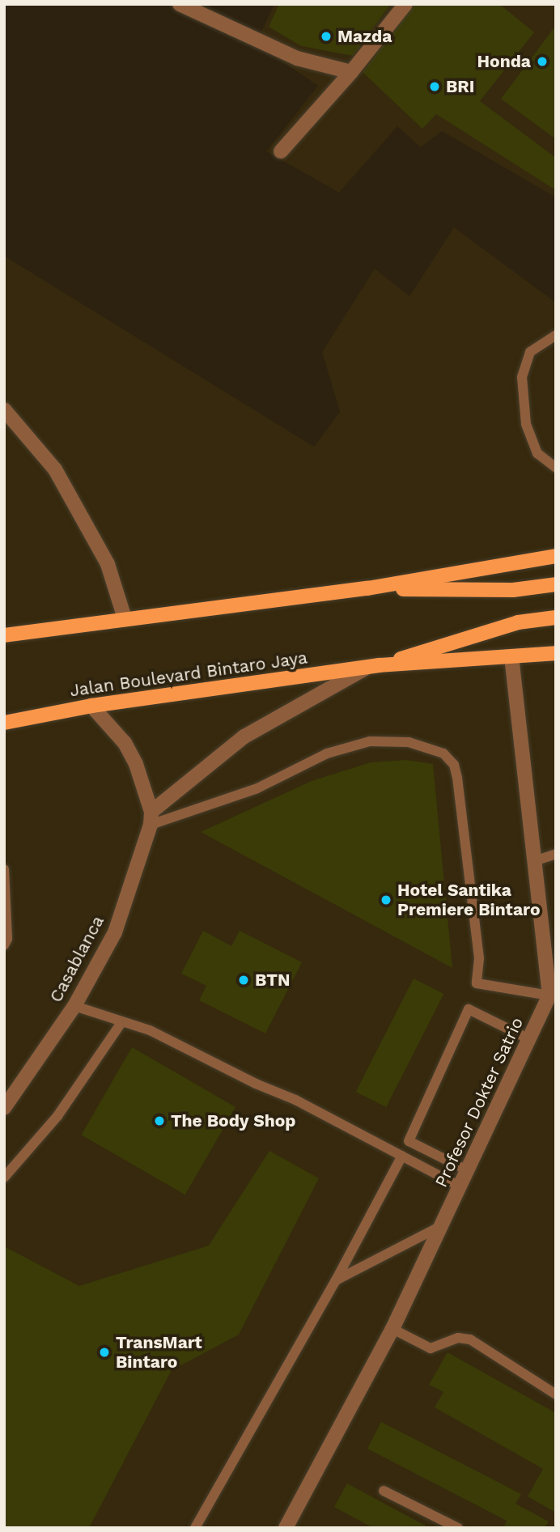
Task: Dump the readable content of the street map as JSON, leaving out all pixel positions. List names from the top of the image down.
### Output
{
  "streets": {
    "main road": ["Jalan Boulevard Bintaro Jaya"],
    "street": ["Casablanca", "Profesor Dokter Satrio"]
  },
  "places": [
    "Mazda",
    "Honda",
    "BRI",
    "Hotel Santika Premiere Bintaro",
    "BTN",
    "The Body Shop",
    "TransMart Bintaro"
  ]
}
